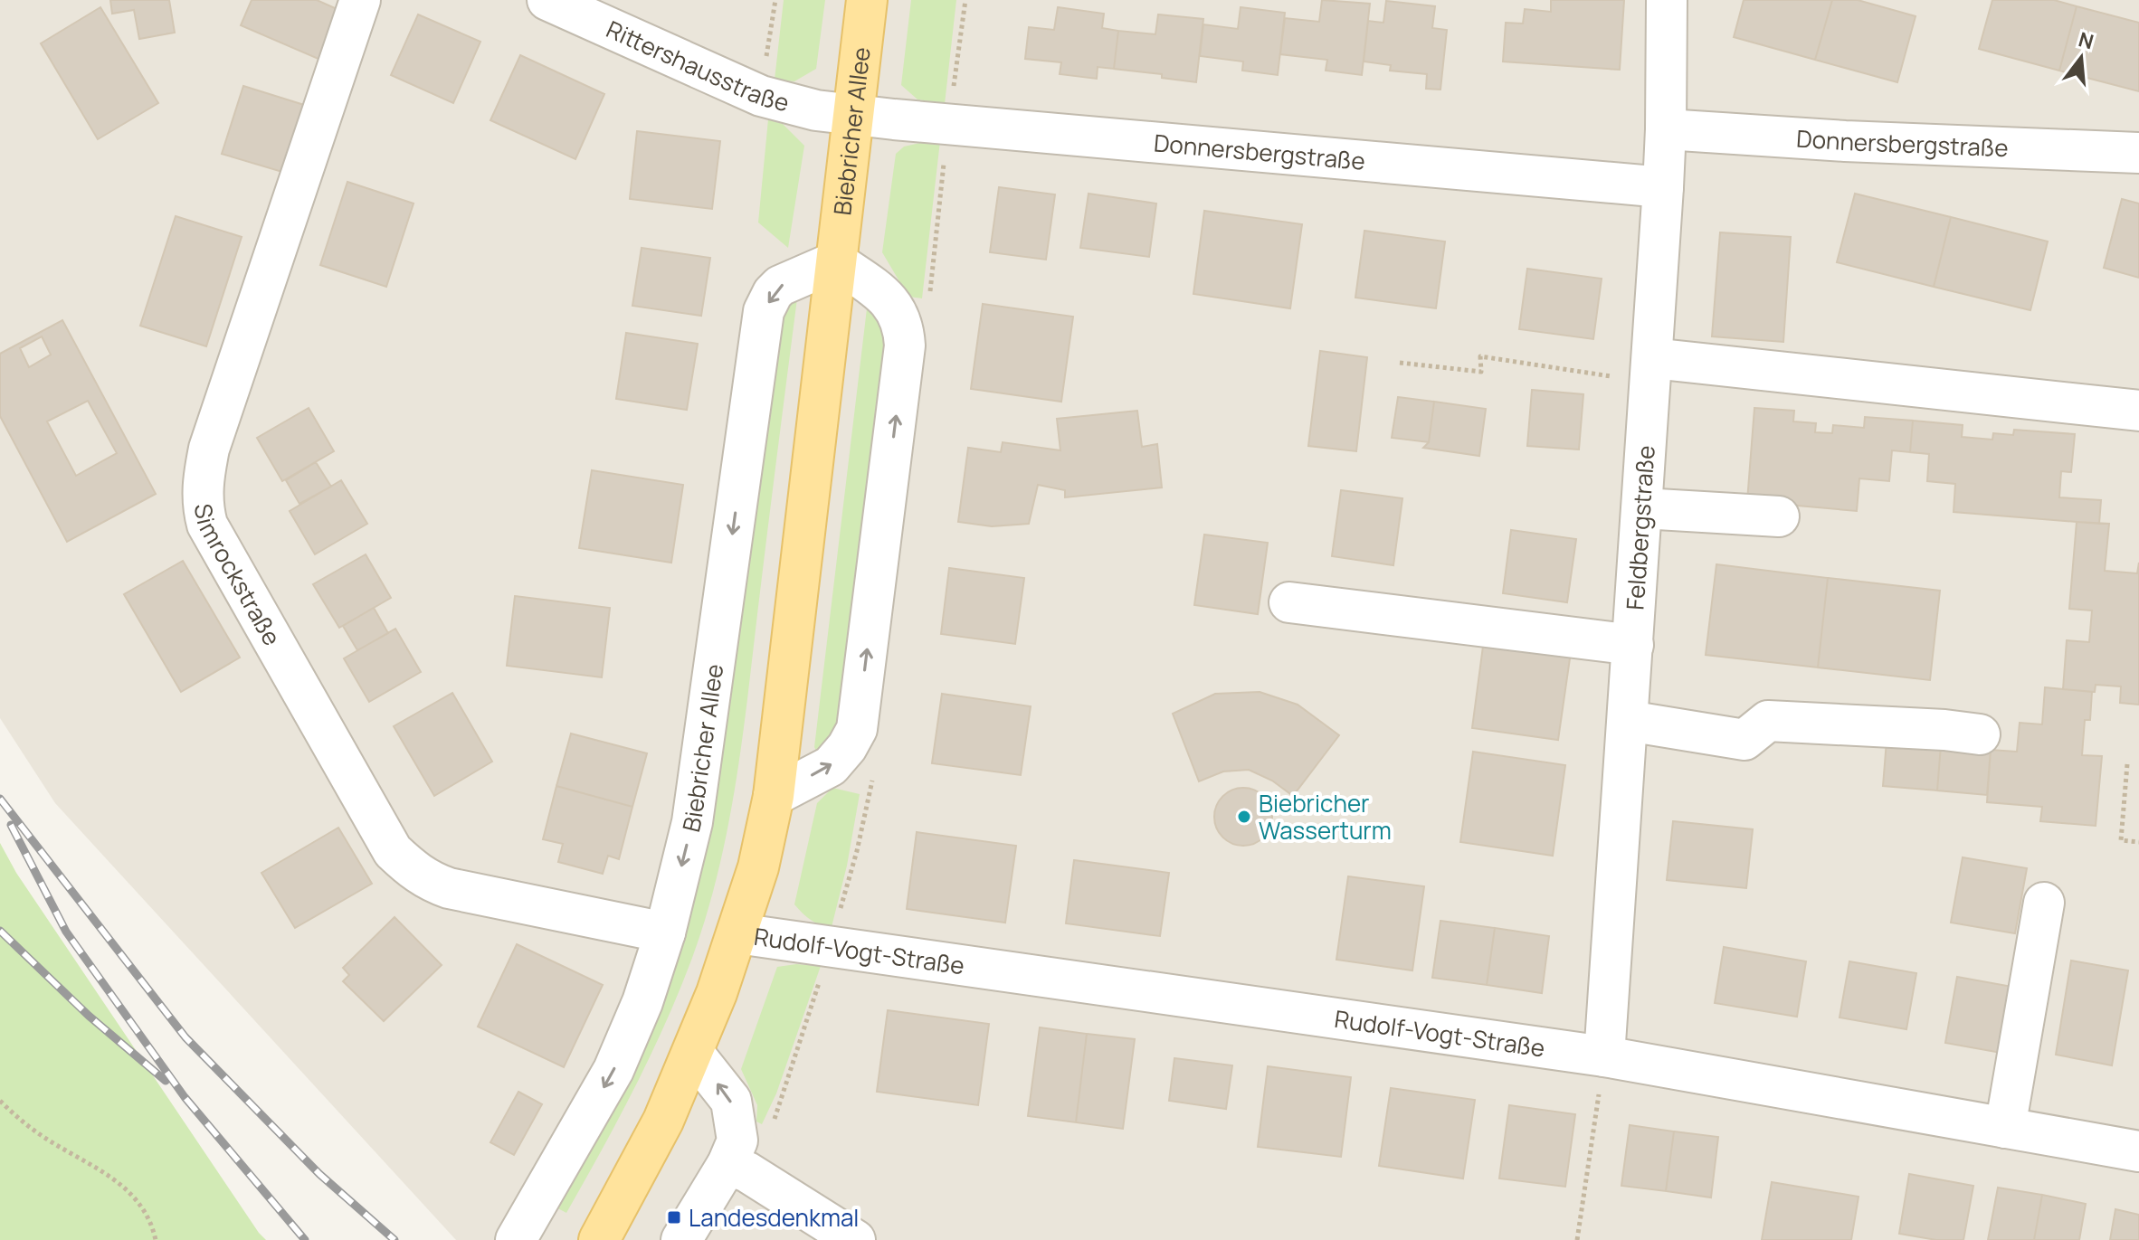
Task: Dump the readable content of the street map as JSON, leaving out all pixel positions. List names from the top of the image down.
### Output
{
  "streets": {
    "main road": ["Biebricher Allee"],
    "street": [
      "Rittershausstraße",
      "Donnersbergstraße",
      "Feldbergstraße",
      "Simrockstraße",
      "Rudolf-Vogt-Straße"
    ]
  },
  "crossings": [
    ["Rittershausstraße", "Biebricher Allee"],
    ["Rittershausstraße", "Donnersbergstraße"],
    ["Biebricher Allee", "Donnersbergstraße"],
    ["Biebricher Allee", "Simrockstraße"],
    ["Biebricher Allee", "Rudolf-Vogt-Straße"],
    ["Donnersbergstraße", "Feldbergstraße"],
    ["Feldbergstraße", "Rudolf-Vogt-Straße"]
  ],
  "one_way": ["Biebricher Allee"],
  "places": {
    "other": ["Biebricher Wasserturm"],
    "transit": ["Landesdenkmal"]
  },
  "north": "top"
}
